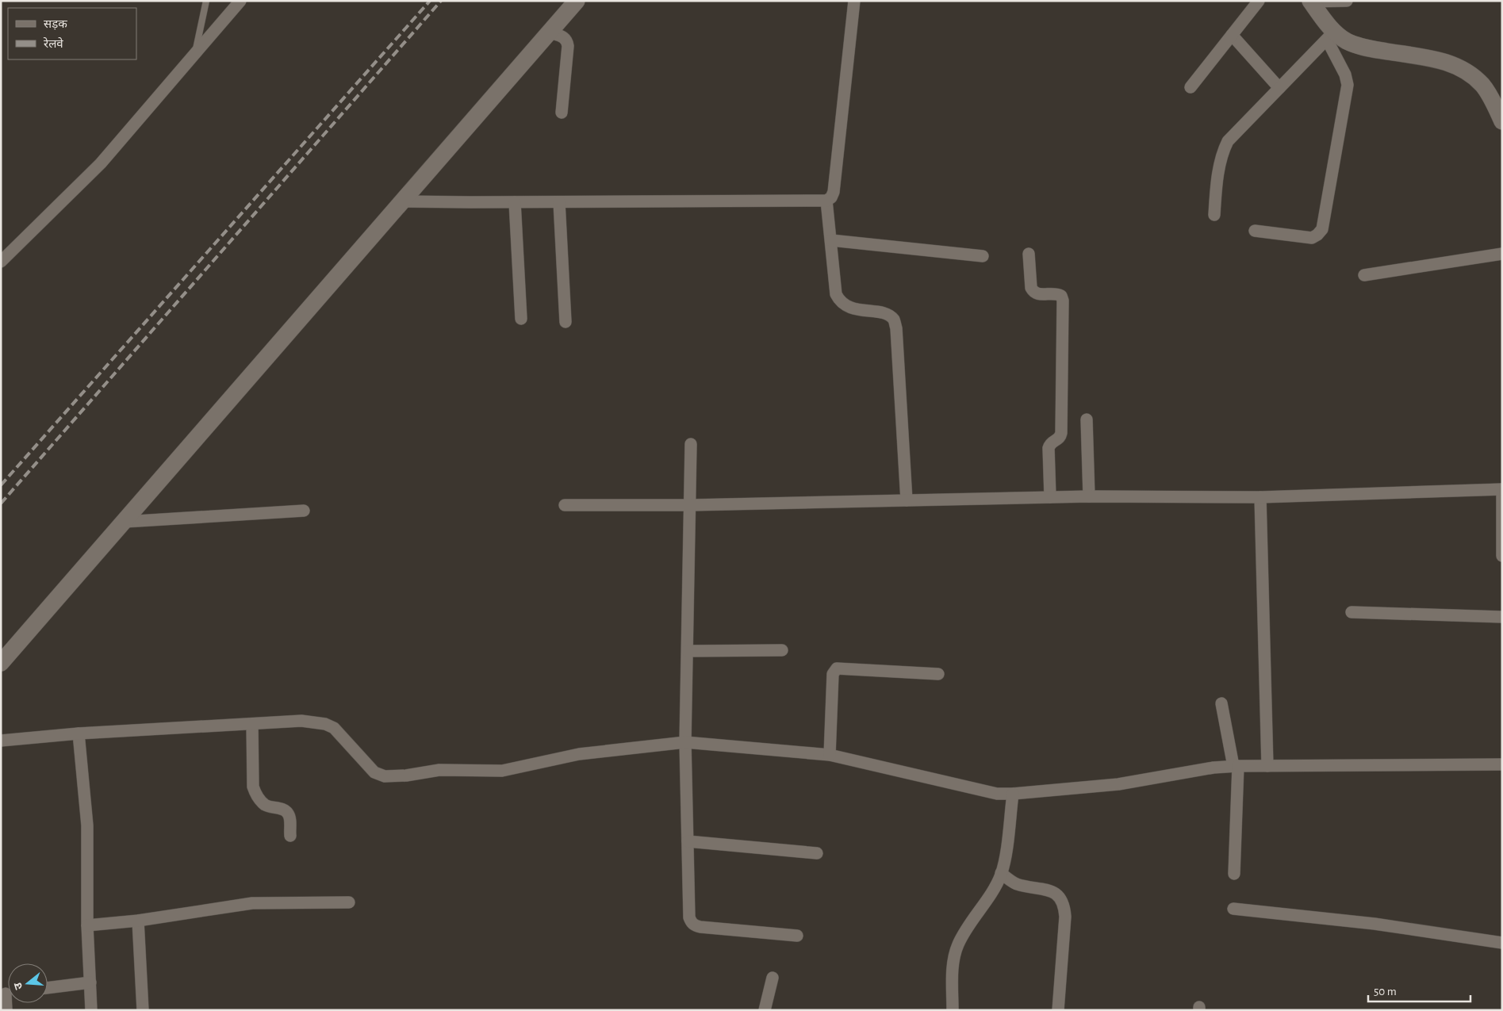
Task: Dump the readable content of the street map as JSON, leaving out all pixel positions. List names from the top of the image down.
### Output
{
  "legend": ["सड़क", "रेलवे"],
  "scale_bar": "50 m",
  "north": "left"
}
